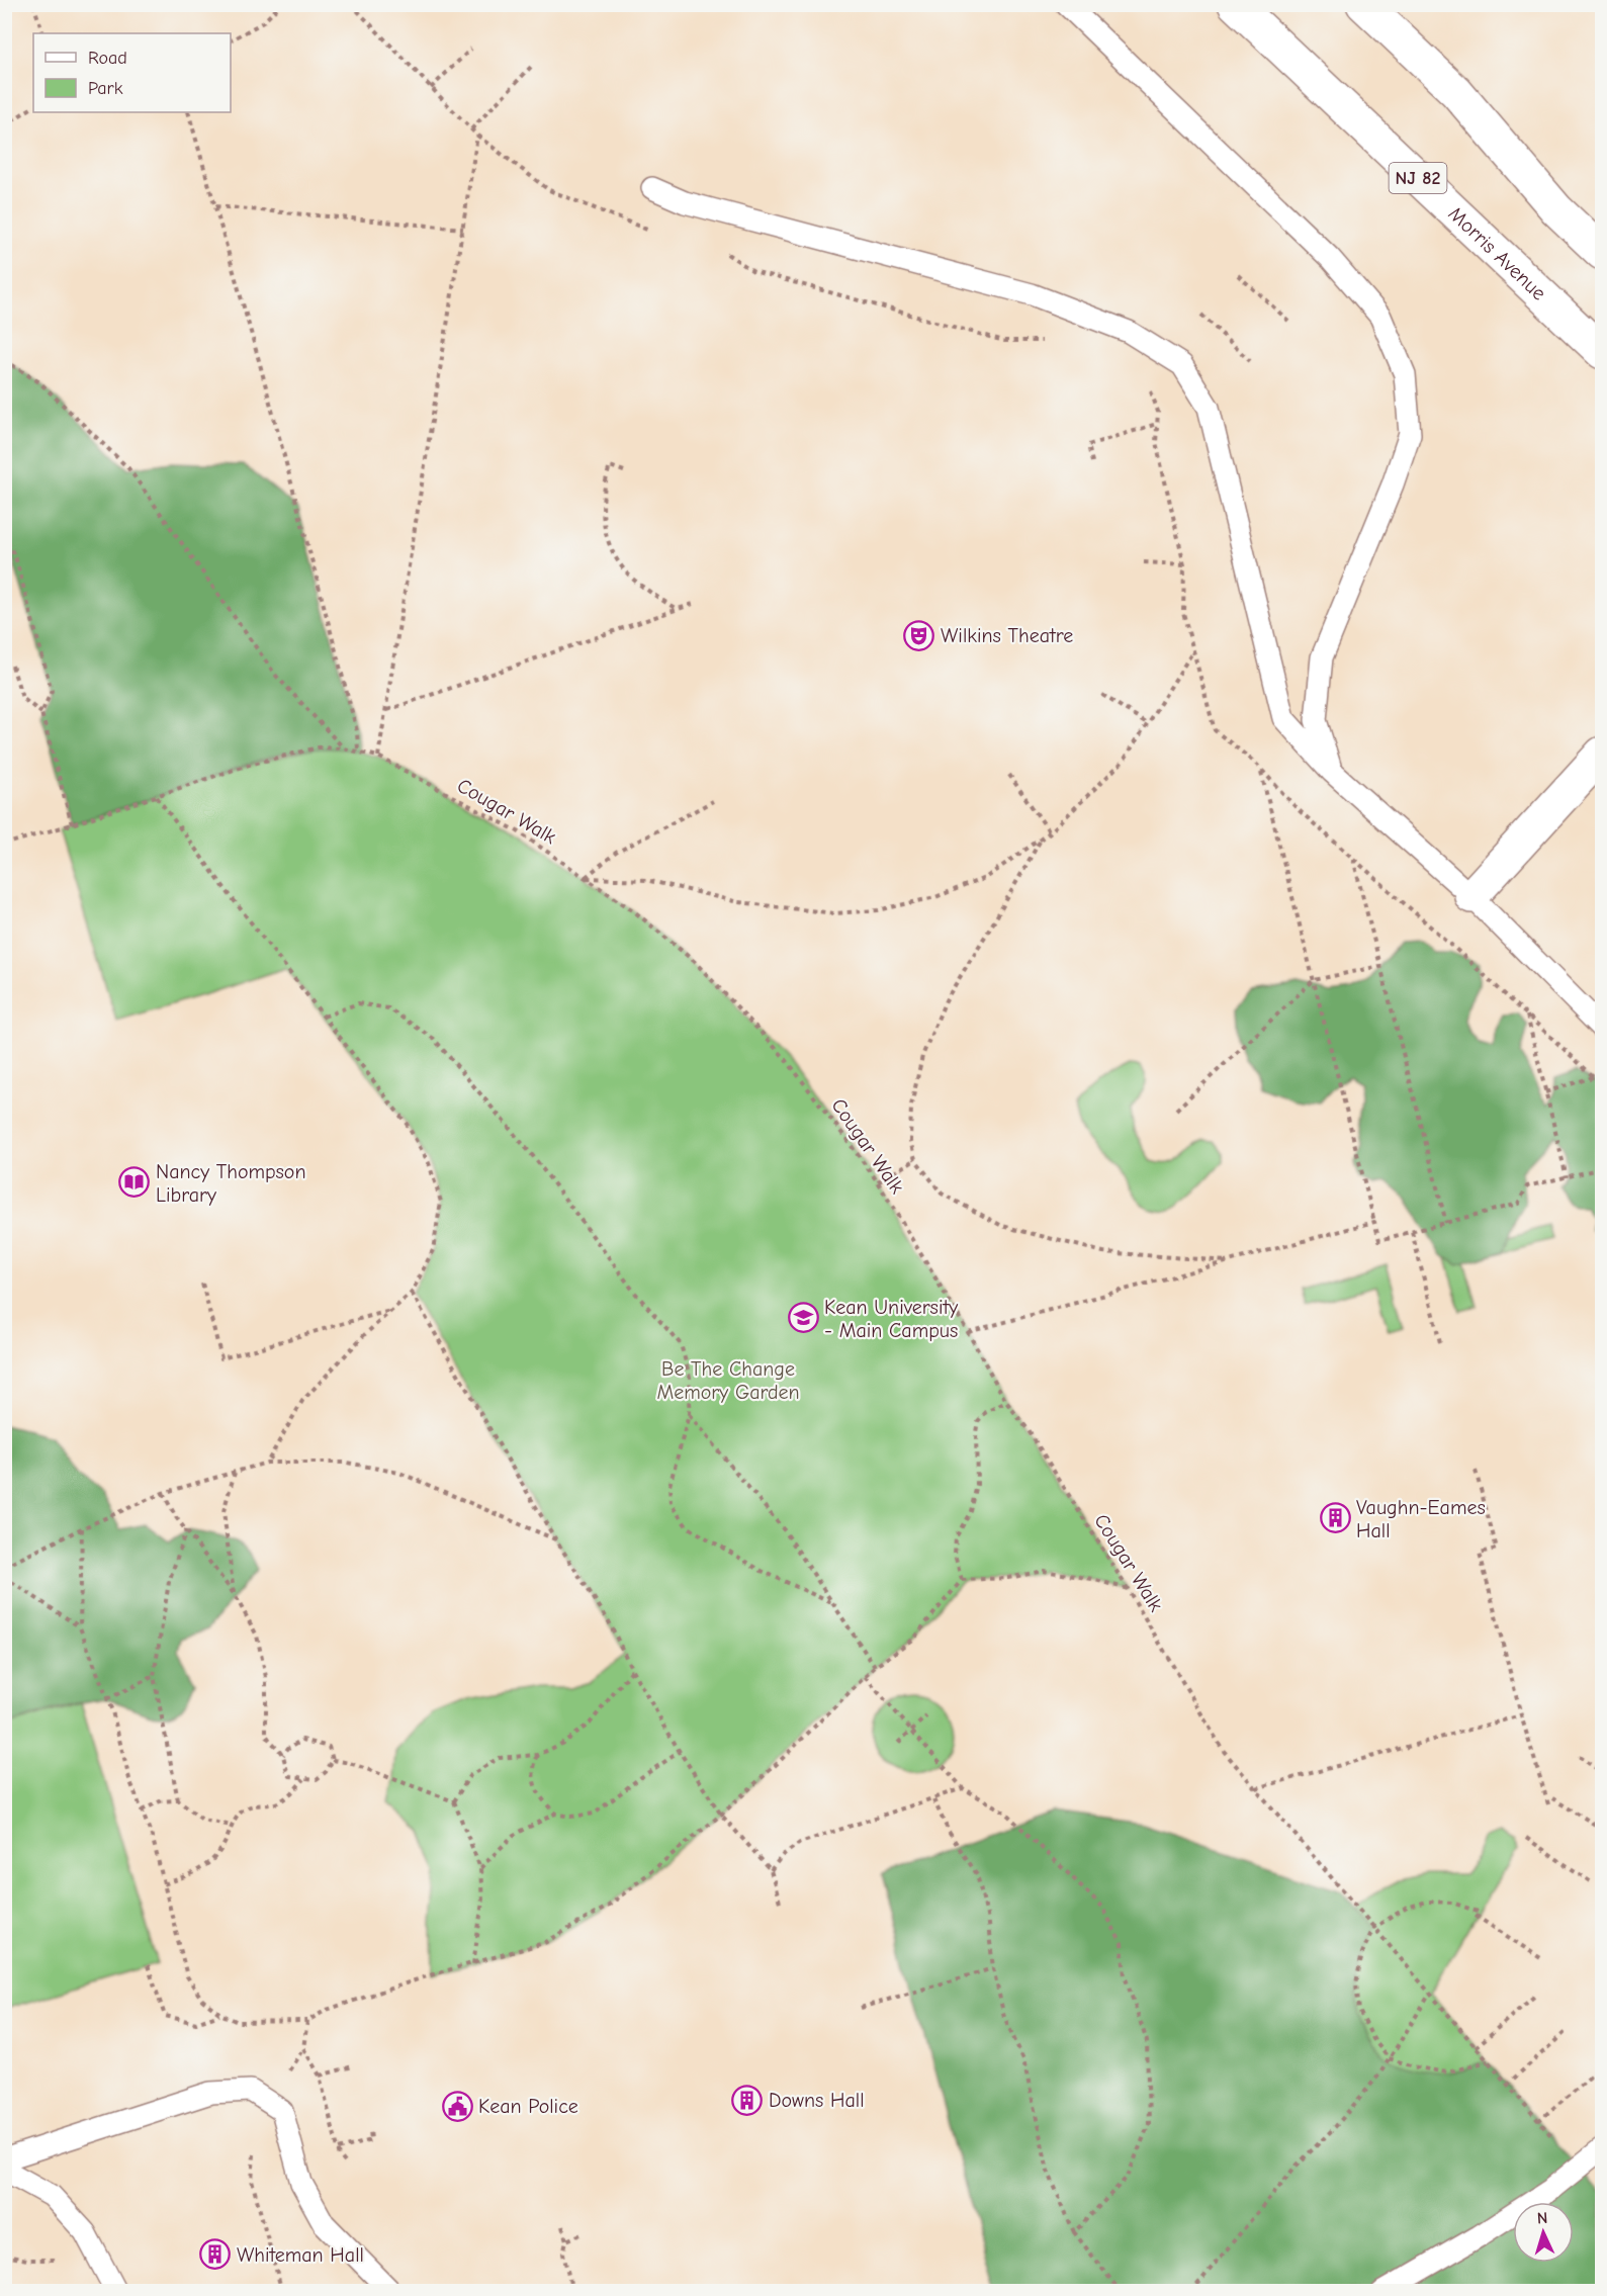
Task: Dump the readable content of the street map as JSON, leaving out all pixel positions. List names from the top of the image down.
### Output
{
  "streets": {
    "main road": ["NJ 82", "Morris Avenue"],
    "path": ["Cougar Walk"]
  },
  "parks": ["Be The Change Memory Garden"],
  "places": {
    "theatre": ["Wilkins Theatre"],
    "library": ["Nancy Thompson Library"],
    "school or university": ["Kean University - Main Campus"],
    "building": ["Vaughn-Eames Hall", "Downs Hall", "Whiteman Hall"],
    "public building": ["Kean Police"]
  },
  "legend": ["Road", "Park"],
  "north": "top"
}
